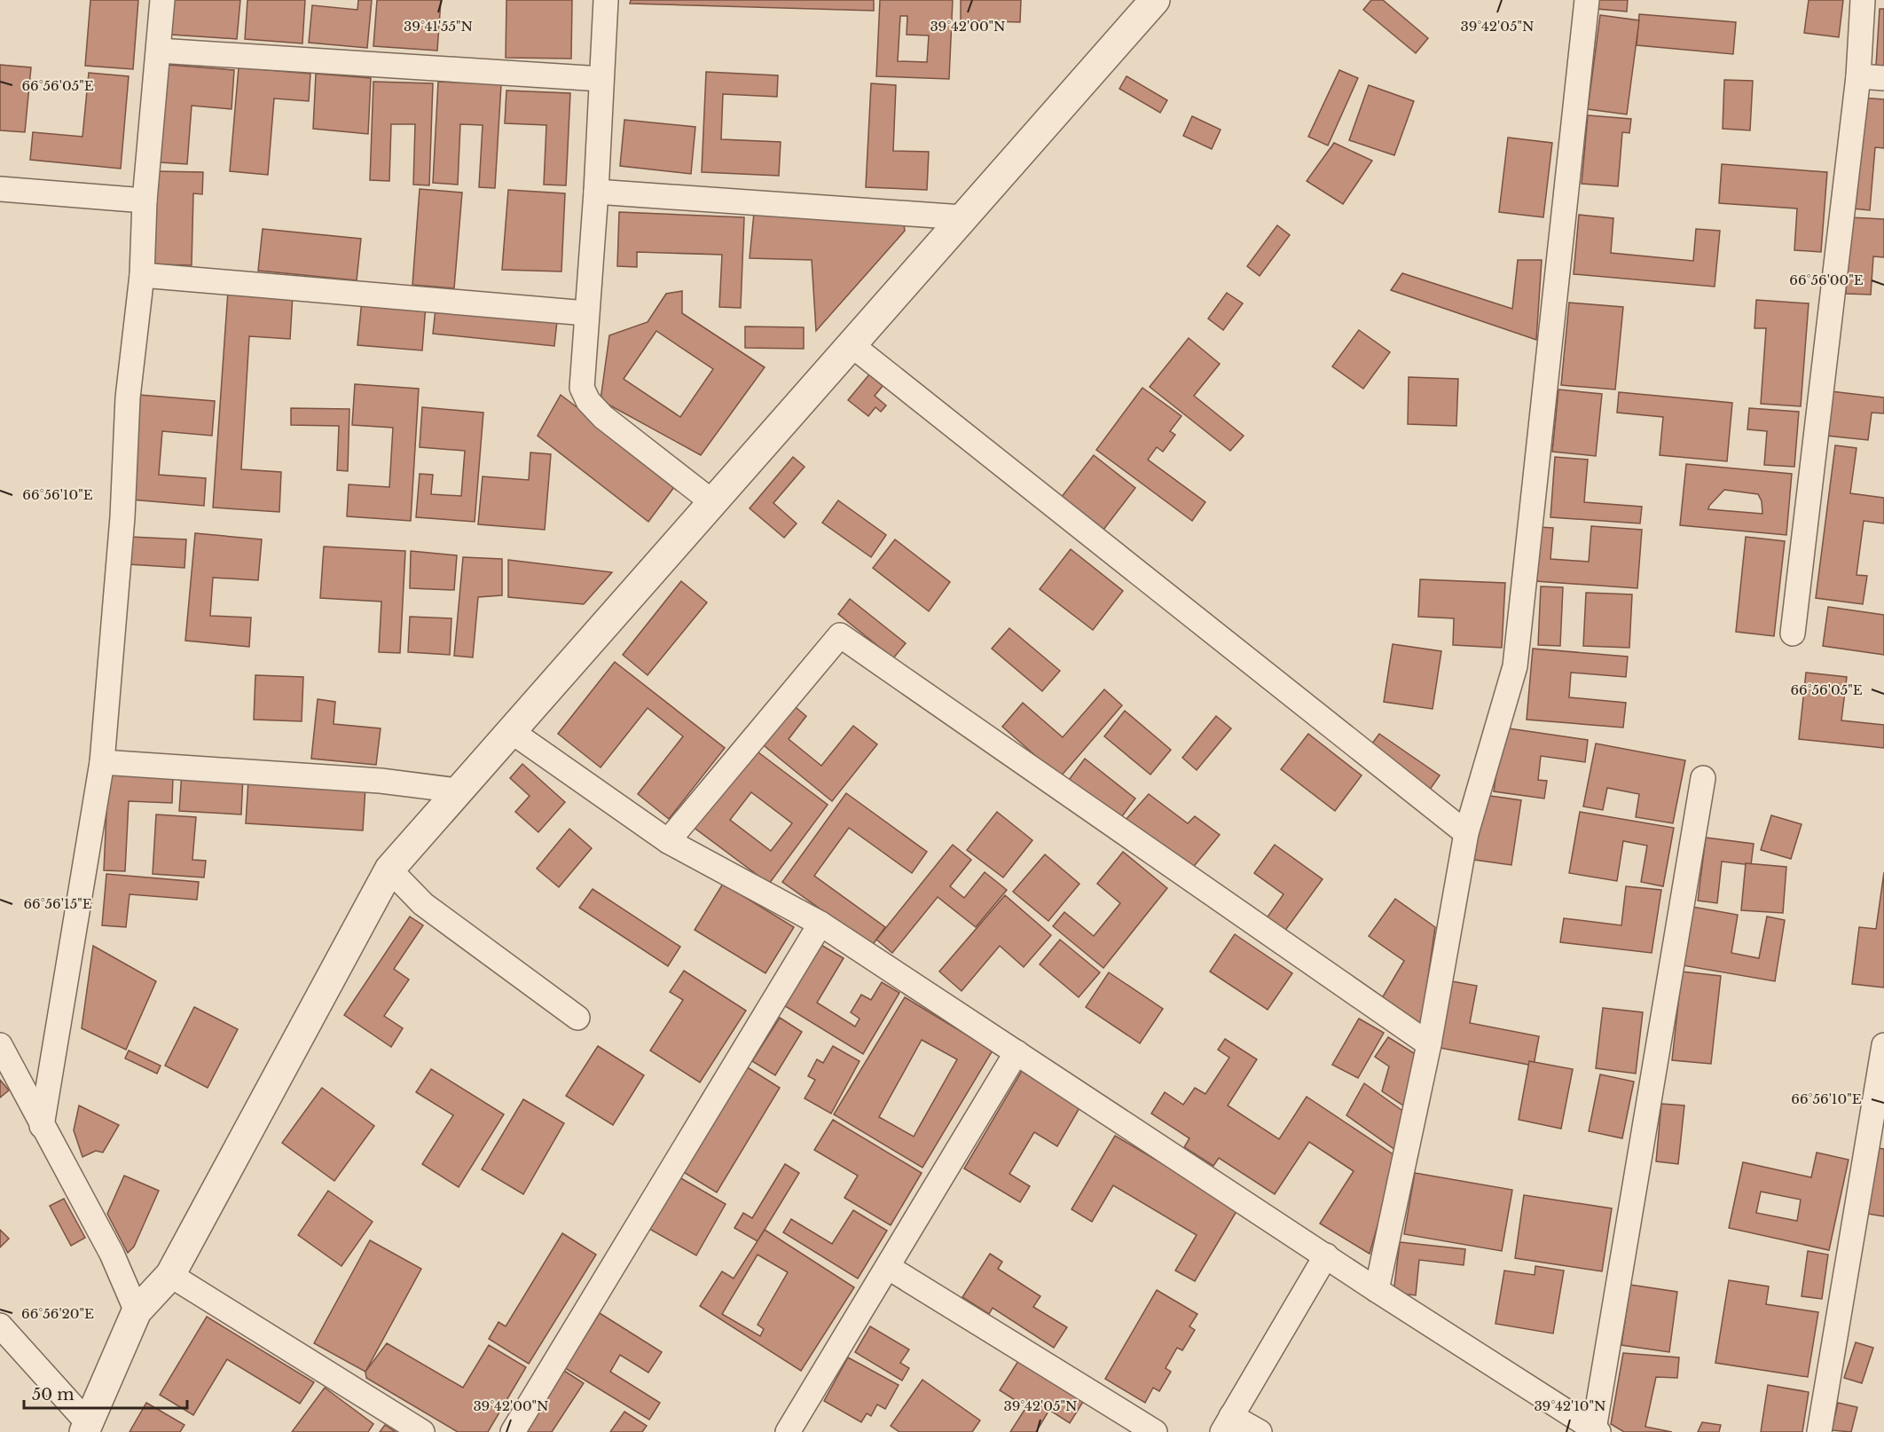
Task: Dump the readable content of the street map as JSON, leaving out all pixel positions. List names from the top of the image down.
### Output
{
  "scale_bar": "50 m",
  "coordinates": [
    "39°41'55\"N",
    "39°42'00\"N",
    "39°42'05\"N",
    "66°56'05\"E",
    "66°56'00\"E",
    "66°56'10\"E",
    "66°56'15\"E",
    "66°56'20\"E",
    "39°42'10\"N"
  ]
}
